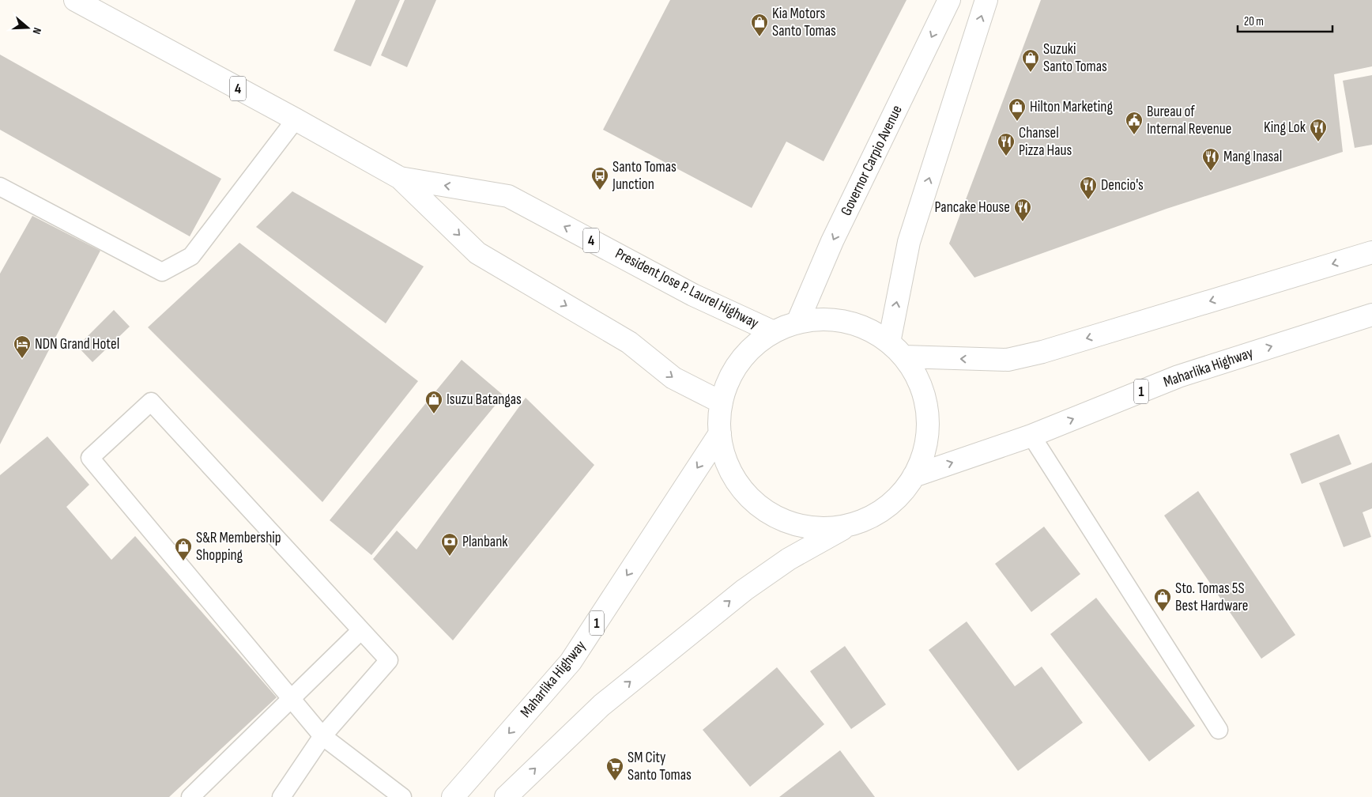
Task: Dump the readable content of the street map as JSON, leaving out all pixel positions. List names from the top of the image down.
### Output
{
  "streets": {
    "main road": [
      "4",
      "Governor Carpio Avenue",
      "President Jose P. Laurel Highway",
      "Maharlika Highway",
      "1"
    ]
  },
  "places": {
    "shop": [
      "Kia Motors Santo Tomas",
      "Suzuki Santo Tomas",
      "Hilton Marketing",
      "Isuzu Batangas",
      "S&R Membership Shopping",
      "Sto. Tomas 5S Best Hardware"
    ],
    "public building": ["Bureau of Internal Revenue"],
    "restaurant": [
      "King Lok",
      "Chansel Pizza Haus",
      "Mang Inasal",
      "Dencio's",
      "Pancake House"
    ],
    "bus stop": ["Santo Tomas Junction"],
    "hotel": ["NDN Grand Hotel"],
    "bank": ["Planbank"],
    "supermarket": ["SM City Santo Tomas"]
  },
  "scale_bar": "20 m",
  "north": "right"
}
